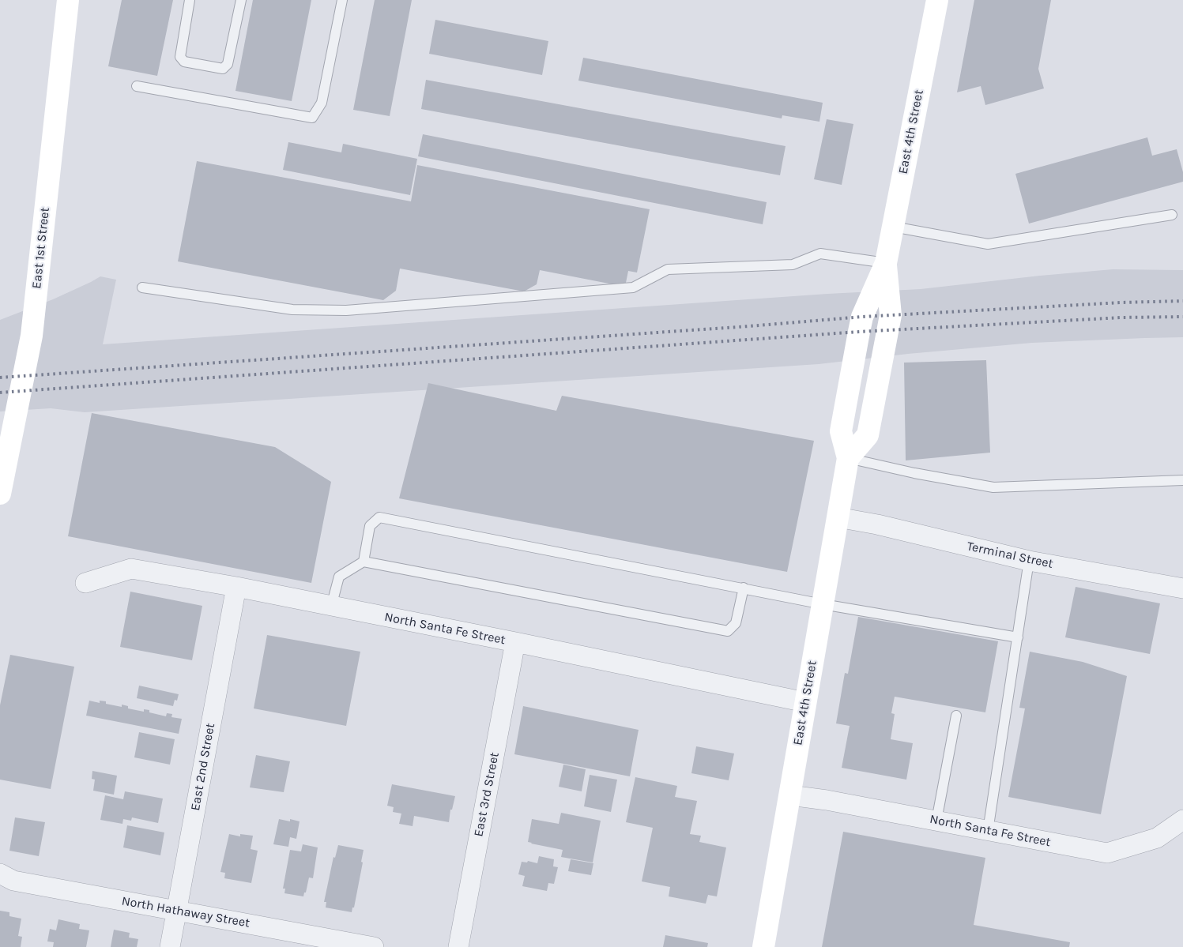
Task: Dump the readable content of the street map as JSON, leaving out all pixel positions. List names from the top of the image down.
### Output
{
  "streets": {
    "main road": ["East 4th Street", "East 1st Street"],
    "street": [
      "Terminal Street",
      "North Santa Fe Street",
      "East 2nd Street",
      "East 3rd Street",
      "North Hathaway Street"
    ]
  },
  "crossings": [
    ["East 4th Street", "Terminal Street"],
    ["East 4th Street", "North Santa Fe Street"],
    ["North Santa Fe Street", "East 2nd Street"],
    ["North Santa Fe Street", "East 3rd Street"],
    ["East 2nd Street", "North Hathaway Street"]
  ]
}
